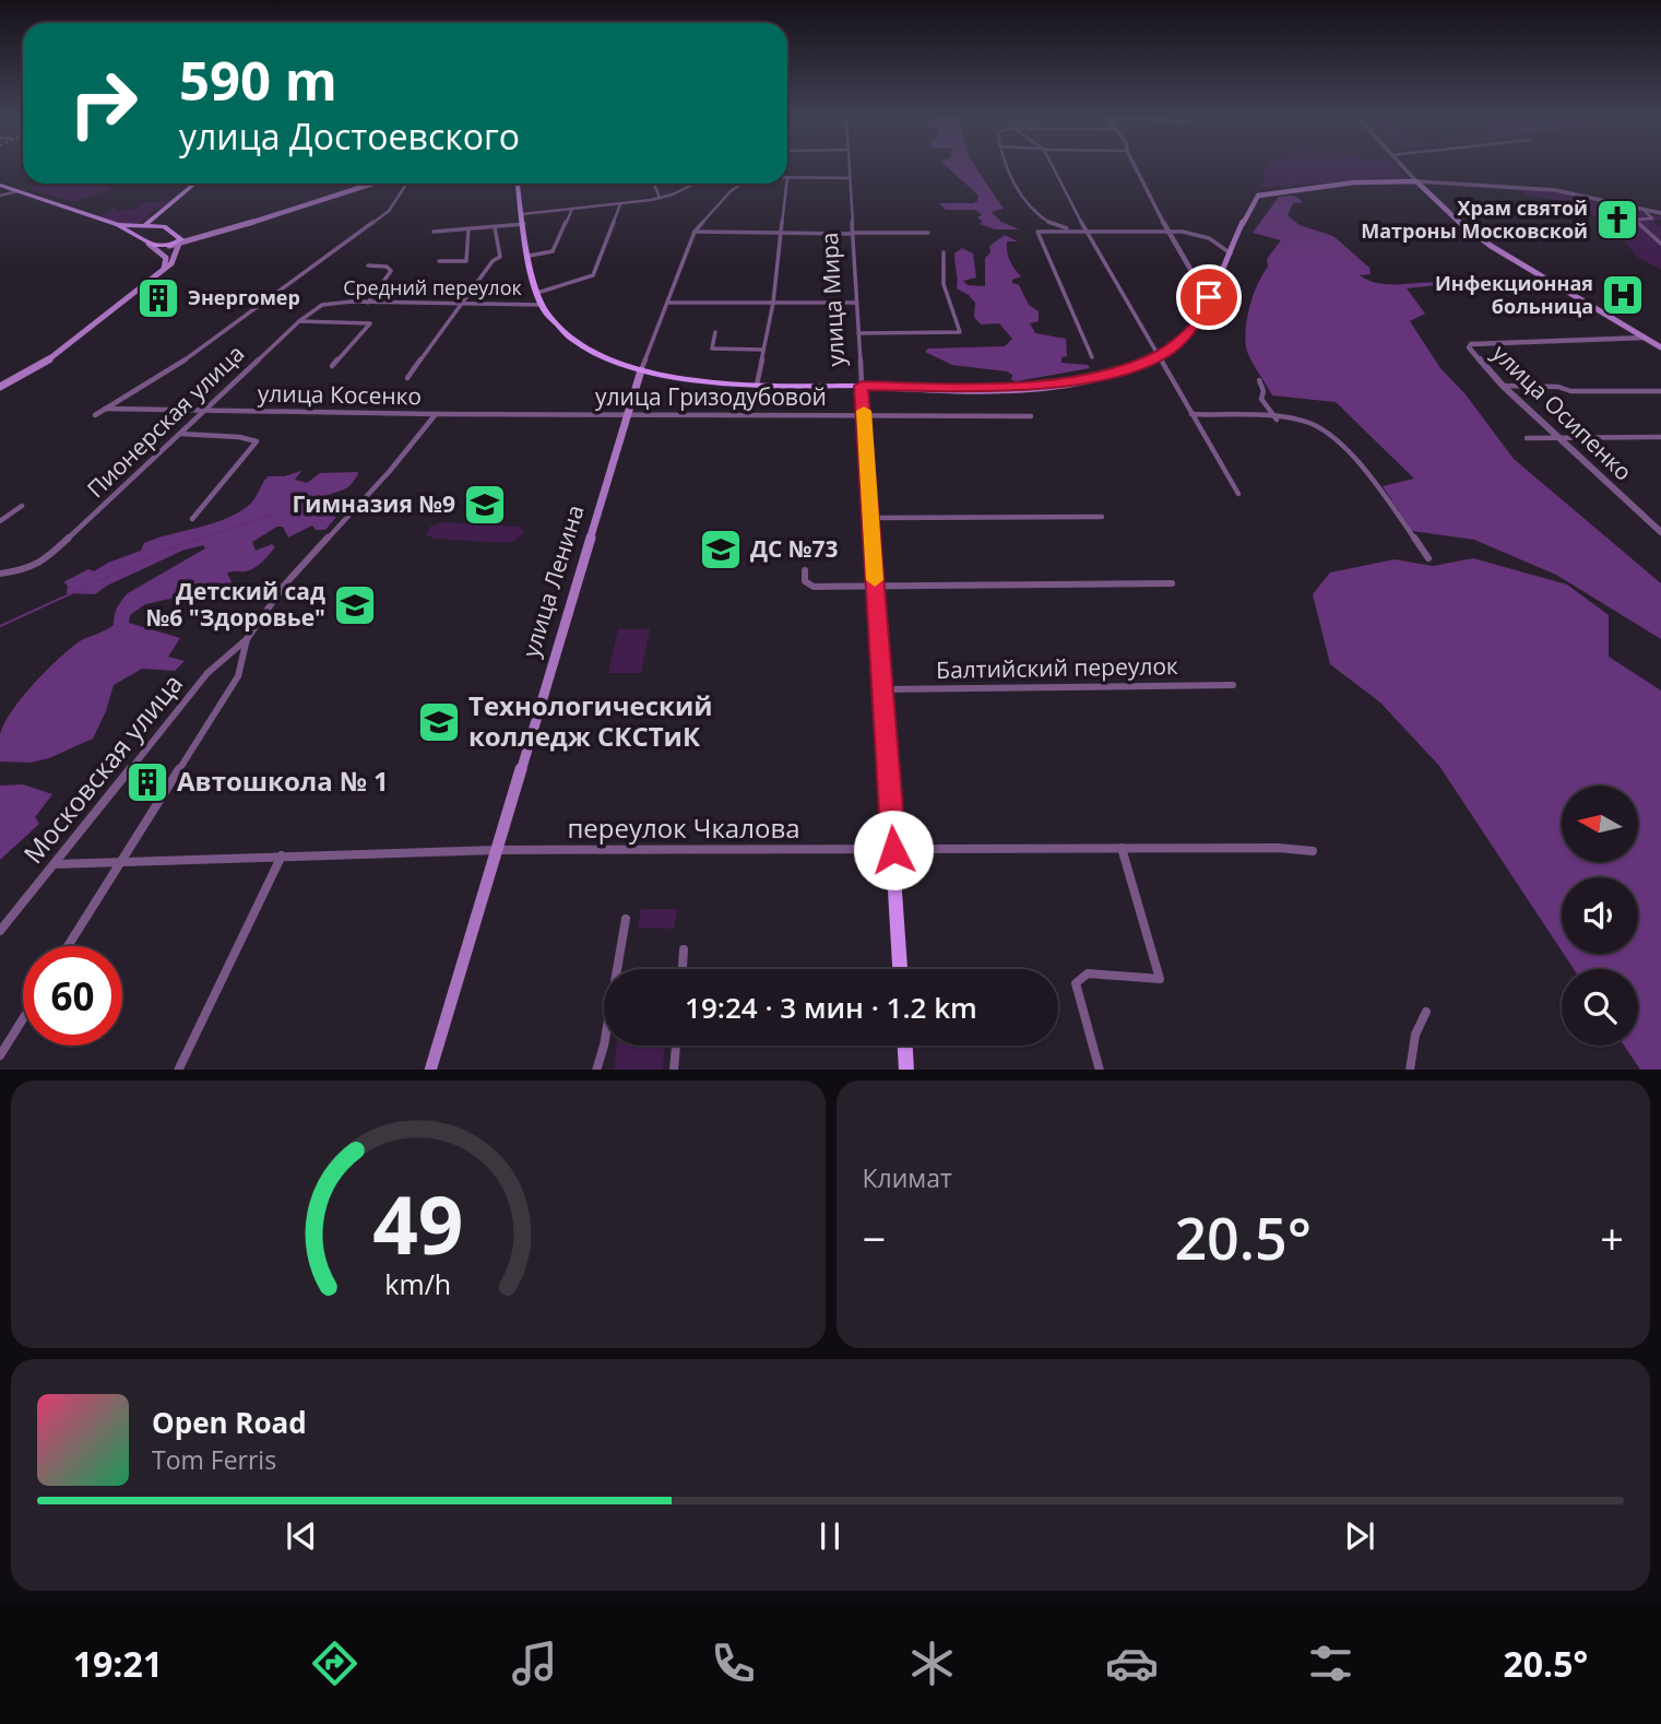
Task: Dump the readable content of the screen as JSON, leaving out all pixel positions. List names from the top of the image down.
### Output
{
  "streets": {
    "main road": ["улица Мира", "улица Ленина"],
    "street": [
      "Средний переулок",
      "улица Косенко",
      "улица Гризодубовой",
      "улица Осипенко",
      "Пионерская улица",
      "Балтийский переулок",
      "Московская улица",
      "переулок Чкалова"
    ]
  },
  "crossings": [
    ["Средний переулок", "Пионерская улица"],
    ["улица Мира", "улица Гризодубовой"],
    ["улица Мира", "Балтийский переулок"],
    ["улица Мира", "переулок Чкалова"],
    ["улица Косенко", "улица Гризодубовой"],
    ["улица Косенко", "Пионерская улица"],
    ["улица Косенко", "Московская улица"],
    ["улица Гризодубовой", "улица Ленина"],
    ["улица Гризодубовой", "Московская улица"],
    ["улица Ленина", "переулок Чкалова"],
    ["Московская улица", "переулок Чкалова"]
  ],
  "places": {
    "church": ["Храм святой Матроны Московской"],
    "hospital": ["Инфекционная больница"],
    "building": ["Энергомер", "Автошкола № 1"],
    "school or university": [
      "Гимназия №9",
      "ДС №73",
      "Детский сад №6 \"Здоровье\"",
      "Технологический колледж СКСТиК"
    ]
  },
  "north": "left",
  "page": {
    "turn": ["590 m", "улица Достоевского"],
    "limit": "60",
    "trip": "19:24 · 3 мин · 1.2 km",
    "tile": "Климат",
    "heat": ["−", "20.5°", "+"],
    "song": ["Open Road", "Tom Ferris"],
    "tabs": ["19:21", "20.5°"],
    "gauge": ["49", "km/h"]
  }
}
